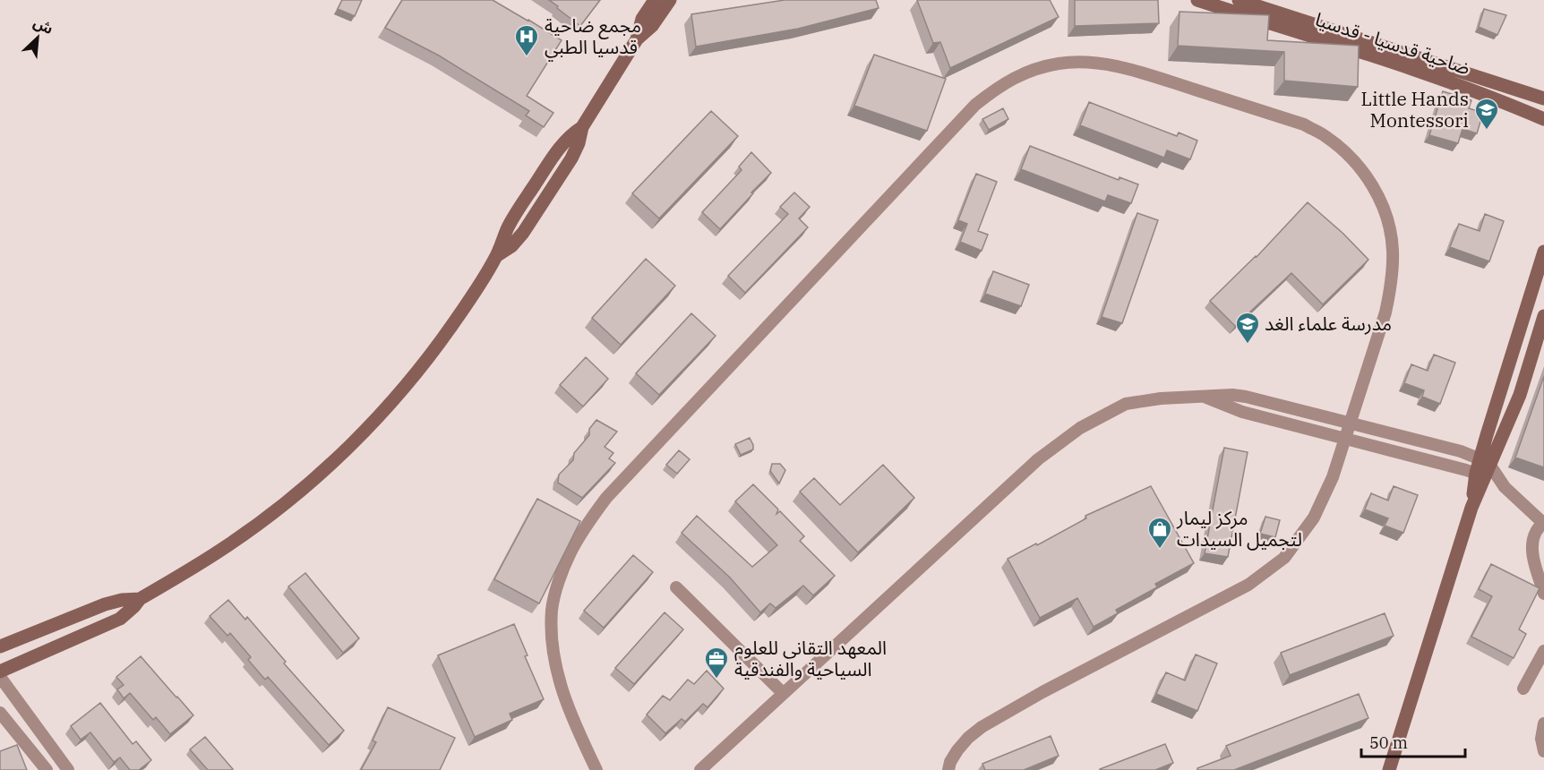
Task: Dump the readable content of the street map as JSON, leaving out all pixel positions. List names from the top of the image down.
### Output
{
  "streets": {
    "main road": ["ضاحية قدسيا - قدسيا"]
  },
  "places": {
    "hospital": ["مجمع ضاحية قدسيا الطبي"],
    "school or university": ["Little Hands Montessori", "مدرسة علماء الغد"],
    "shop": ["مركز ليمار لتجميل السيدات"],
    "office": ["المعهد التقاني للعلوم السياحية والفندقية"]
  },
  "scale_bar": "50 m",
  "north": "top right"
}
